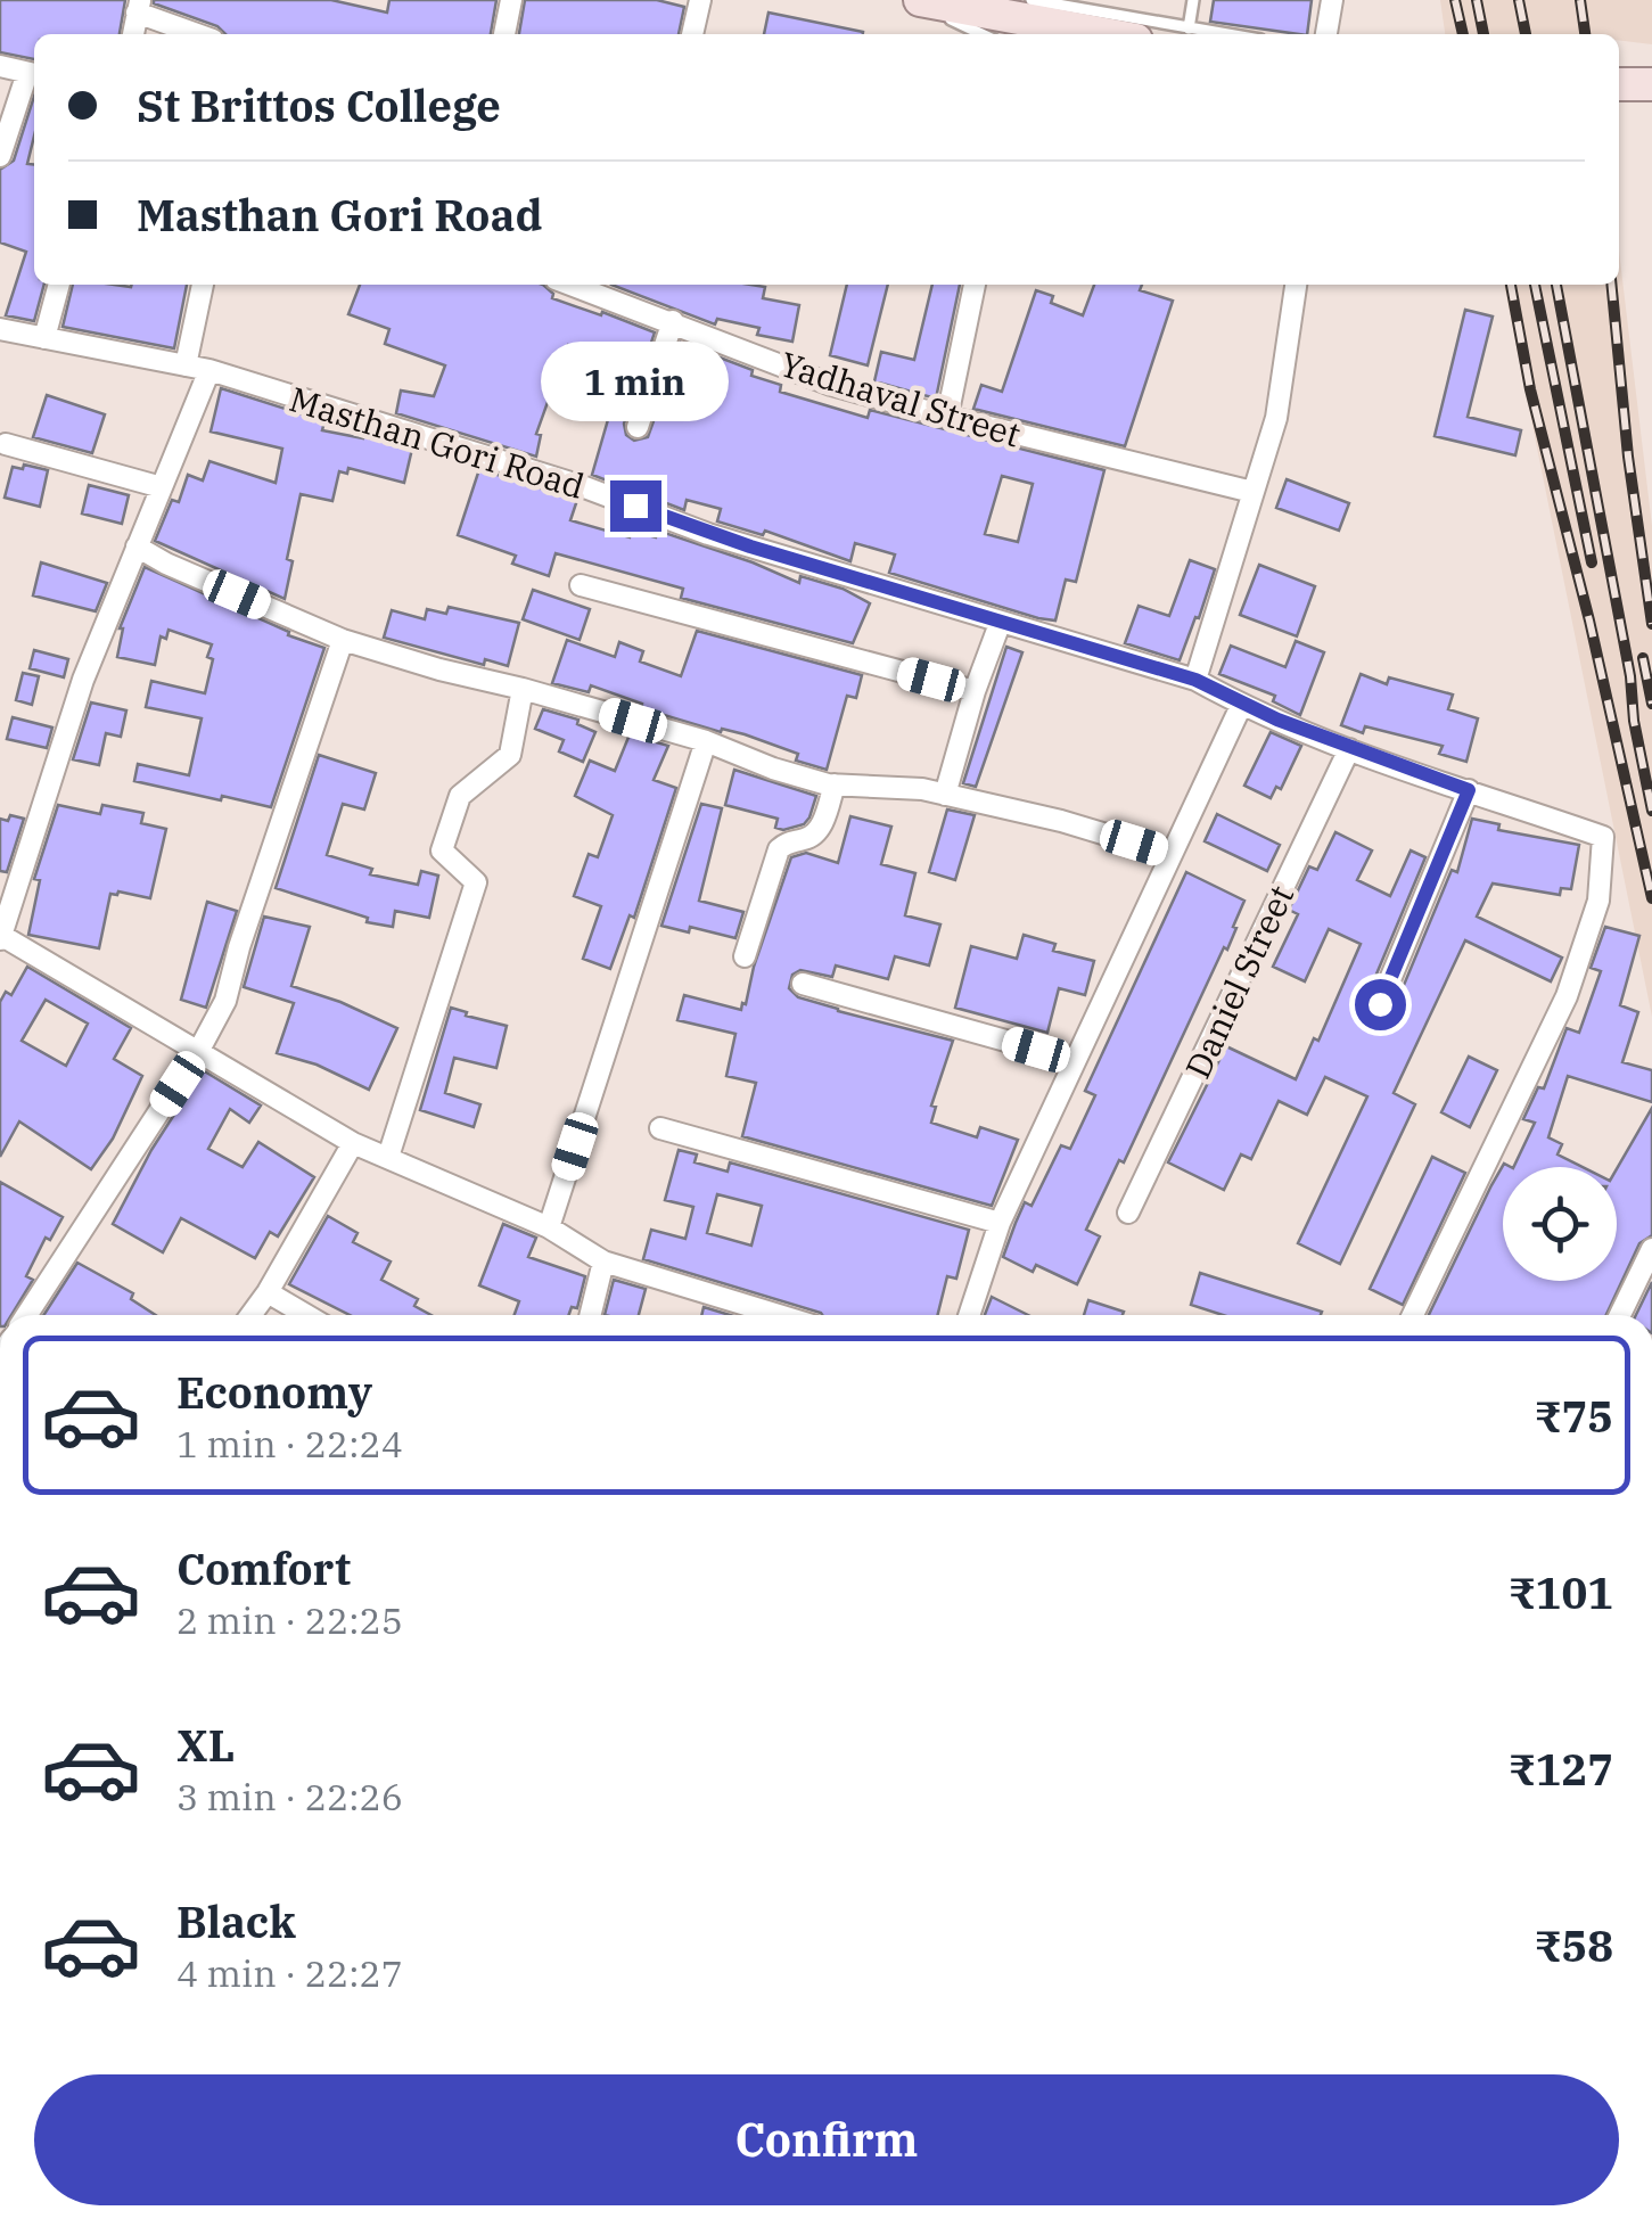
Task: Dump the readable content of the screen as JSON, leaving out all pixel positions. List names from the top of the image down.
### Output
{
  "streets": {
    "street": ["Yadhaval Street", "Masthan Gori Road", "Daniel Street"]
  },
  "crossings": [
    ["Masthan Gori Road", "Daniel Street"]
  ],
  "page": {
    "banner": ["St Brittos College", "Masthan Gori Road"],
    "bubble": "1 min",
    "list": [
      {
        "name": "Economy",
        "note": "1 min · 22:24",
        "value": "₹75"
      },
      {
        "name": "Comfort",
        "note": "2 min · 22:25",
        "value": "₹101"
      },
      {
        "name": "XL",
        "note": "3 min · 22:26",
        "value": "₹127"
      },
      {
        "name": "Black",
        "note": "4 min · 22:27",
        "value": "₹58"
      }
    ],
    "buttons": "Confirm"
  }
}
